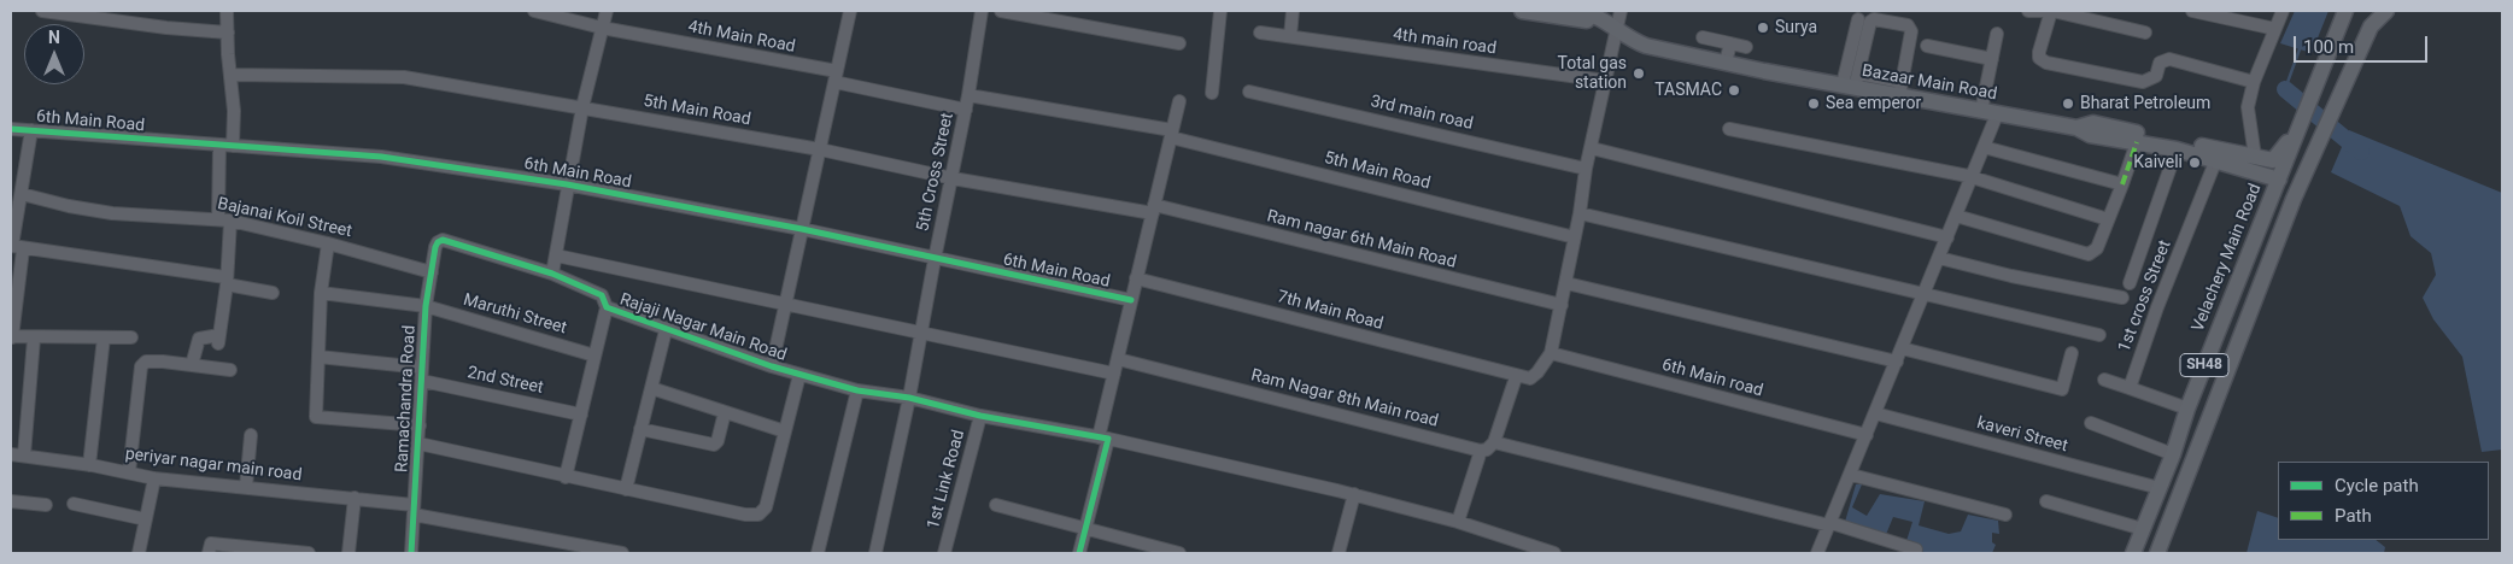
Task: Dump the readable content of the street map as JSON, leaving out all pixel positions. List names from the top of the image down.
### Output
{
  "streets": {
    "main road": ["Bazaar Main Road", "Velachery Main Road", "SH48"],
    "street": [
      "4th Main Road",
      "4th main road",
      "5th Main Road",
      "3rd main road",
      "6th Main Road",
      "5th Cross Street",
      "Bajanai Koil Street",
      "Ram nagar 6th Main Road",
      "1st cross Street",
      "7th Main Road",
      "Maruthi Street",
      "Rajaji Nagar Main Road",
      "6th Main road",
      "2nd Street",
      "Ramachandra Road",
      "Ram Nagar 8th Main road",
      "kaveri Street",
      "periyar nagar main road",
      "1st Link Road"
    ]
  },
  "crossings": [
    ["4th Main Road", "5th Cross Street"],
    ["Bazaar Main Road", "Velachery Main Road"],
    ["Bazaar Main Road", "1st cross Street"],
    ["5th Main Road", "5th Cross Street"],
    ["5th Main Road", "Ram nagar 6th Main Road"],
    ["6th Main Road", "5th Cross Street"],
    ["5th Cross Street", "Rajaji Nagar Main Road"],
    ["Bajanai Koil Street", "Ramachandra Road"],
    ["Velachery Main Road", "kaveri Street"],
    ["Maruthi Street", "Ramachandra Road"],
    ["Rajaji Nagar Main Road", "Ramachandra Road"],
    ["Rajaji Nagar Main Road", "1st Link Road"],
    ["2nd Street", "Ramachandra Road"],
    ["Ramachandra Road", "periyar nagar main road"]
  ],
  "places": [
    "Surya",
    "Total gas station",
    "TASMAC",
    "Sea emperor",
    "Bharat Petroleum",
    "Kaiveli"
  ],
  "legend": ["Cycle path", "Path"],
  "scale_bar": "100 m",
  "north": "top"
}
